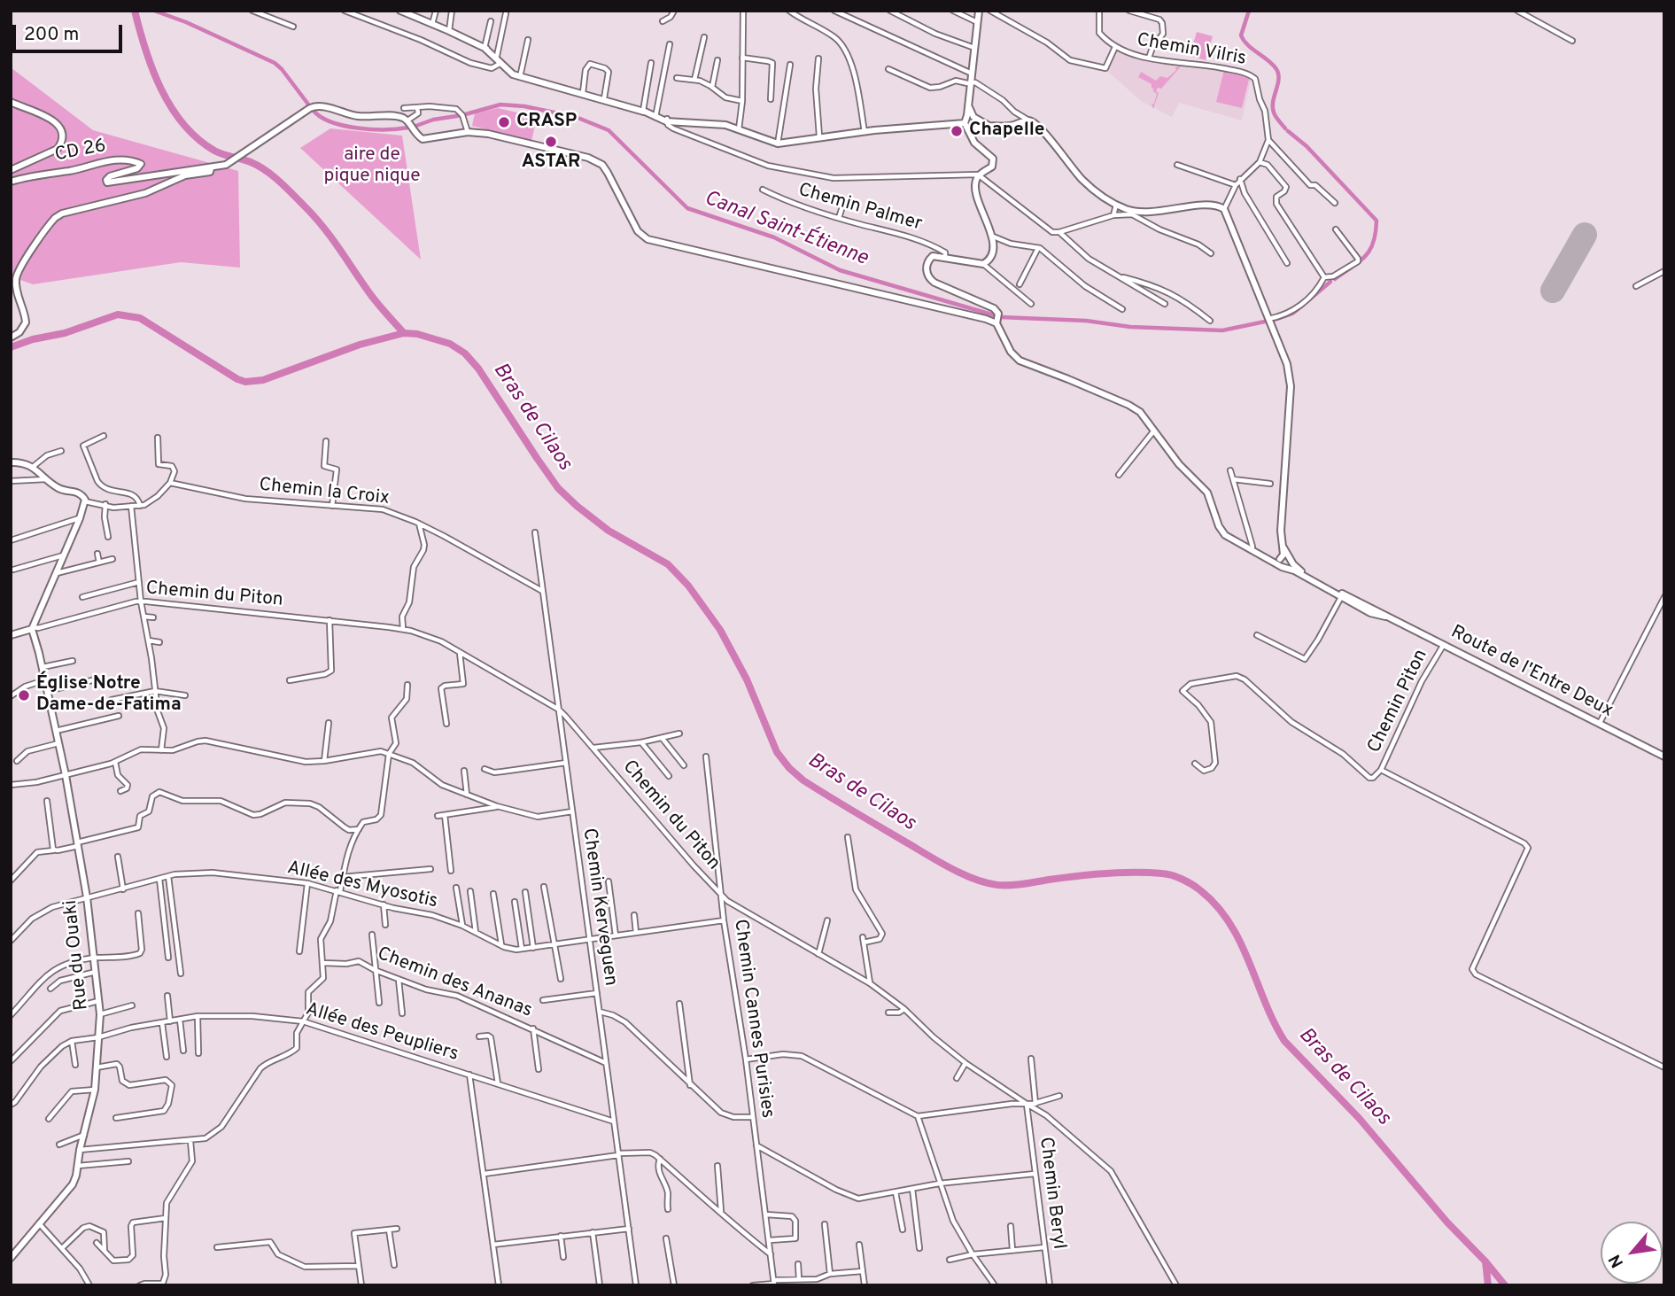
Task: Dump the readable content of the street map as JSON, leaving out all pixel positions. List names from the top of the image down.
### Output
{
  "streets": {
    "main road": ["CD 26", "Route de l'Entre Deux", "Rue du Ouaki"],
    "street": [
      "Chemin Vilris",
      "Chemin Palmer",
      "Chemin la Croix",
      "Chemin du Piton",
      "Chemin Piton",
      "Allée des Myosotis",
      "Chemin Kerveguen",
      "Chemin des Ananas",
      "Chemin Cannes Purisies",
      "Allée des Peupliers",
      "Chemin Beryl"
    ]
  },
  "crossings": [
    ["Chemin la Croix", "Chemin Kerveguen"],
    ["Chemin du Piton", "Chemin Kerveguen"],
    ["Chemin du Piton", "Rue du Ouaki"],
    ["Chemin du Piton", "Chemin Cannes Purisies"],
    ["Chemin du Piton", "Chemin Beryl"],
    ["Route de l'Entre Deux", "Chemin Piton"],
    ["Allée des Myosotis", "Chemin Kerveguen"],
    ["Allée des Myosotis", "Rue du Ouaki"],
    ["Allée des Myosotis", "Chemin Cannes Purisies"],
    ["Chemin Kerveguen", "Chemin des Ananas"],
    ["Chemin Kerveguen", "Allée des Peupliers"],
    ["Rue du Ouaki", "Allée des Peupliers"]
  ],
  "water": ["Canal Saint-Étienne", "Bras de Cilaos"],
  "parks": ["aire de pique nique"],
  "places": [
    "CRASP",
    "Chapelle",
    "ASTAR",
    "Église Notre Dame-de-Fatima"
  ],
  "scale_bar": "200 m",
  "north": "bottom left"
}
